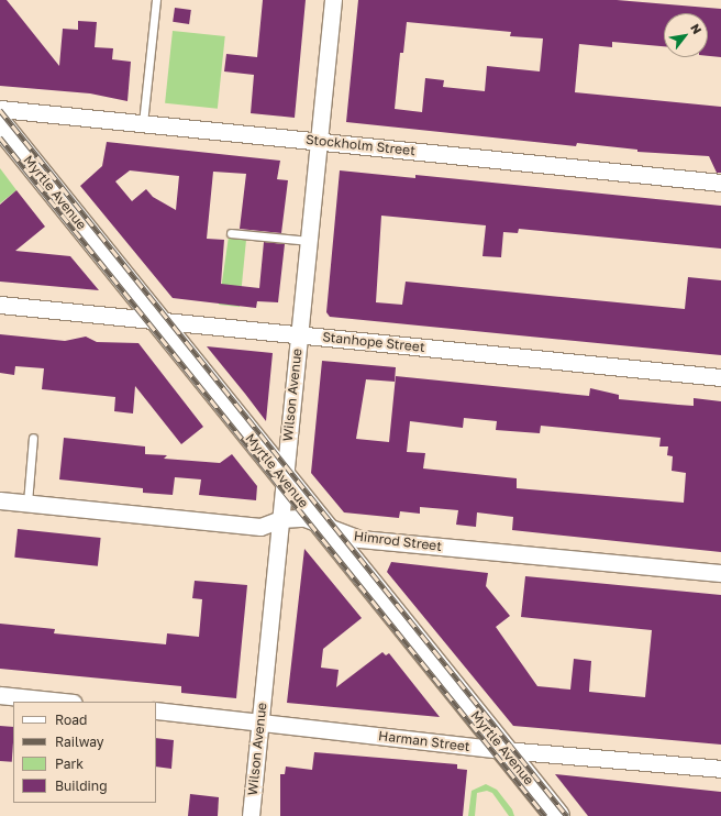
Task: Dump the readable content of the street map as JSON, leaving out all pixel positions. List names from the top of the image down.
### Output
{
  "streets": {
    "main road": ["Myrtle Avenue"],
    "street": [
      "Stockholm Street",
      "Stanhope Street",
      "Wilson Avenue",
      "Himrod Street",
      "Harman Street"
    ]
  },
  "crossings": [
    ["Stockholm Street", "Wilson Avenue"],
    ["Myrtle Avenue", "Stanhope Street"],
    ["Myrtle Avenue", "Wilson Avenue"],
    ["Myrtle Avenue", "Himrod Street"],
    ["Myrtle Avenue", "Harman Street"],
    ["Stanhope Street", "Wilson Avenue"],
    ["Wilson Avenue", "Himrod Street"],
    ["Wilson Avenue", "Harman Street"]
  ],
  "legend": [
    "Road",
    "Railway",
    "Park",
    "Building"
  ],
  "north": "top right"
}
